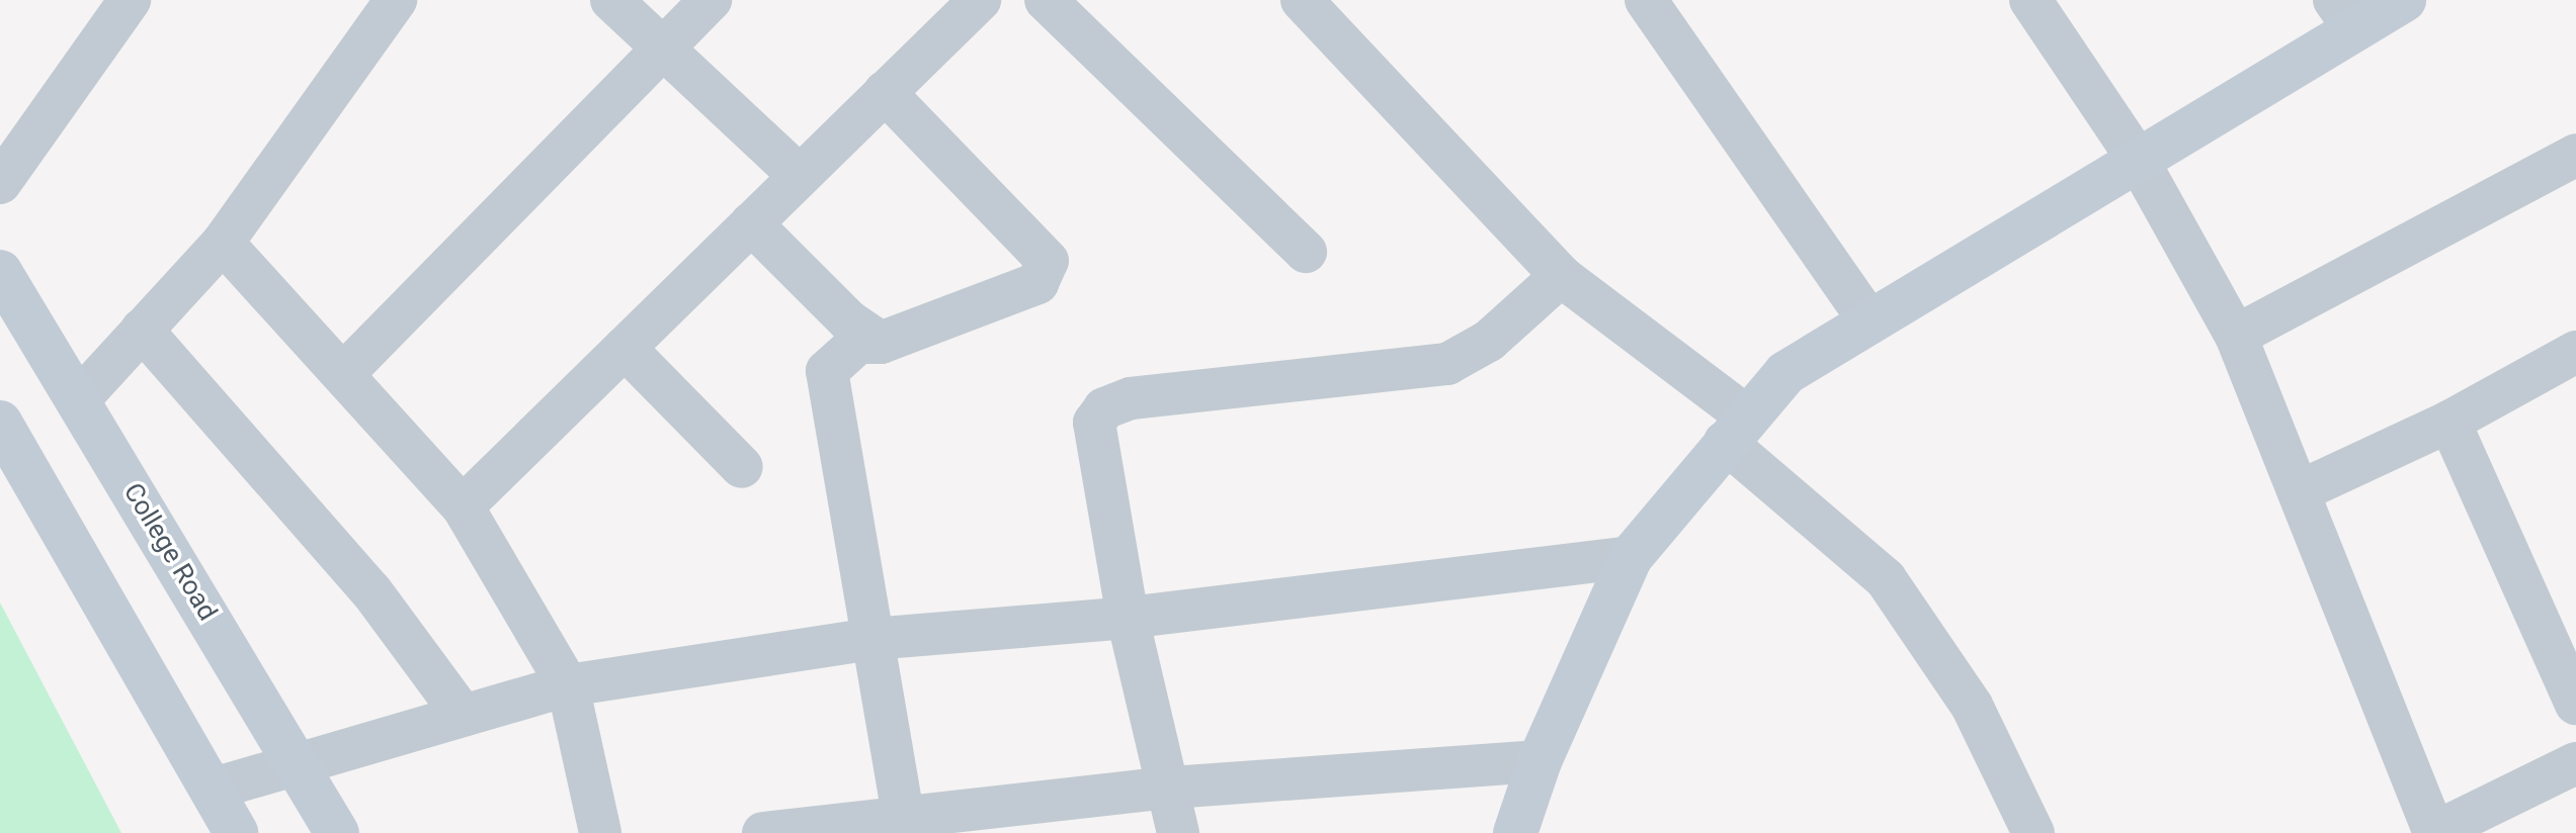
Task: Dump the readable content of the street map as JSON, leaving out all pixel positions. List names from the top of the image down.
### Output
{
  "streets": {
    "street": ["College Road"]
  }
}
